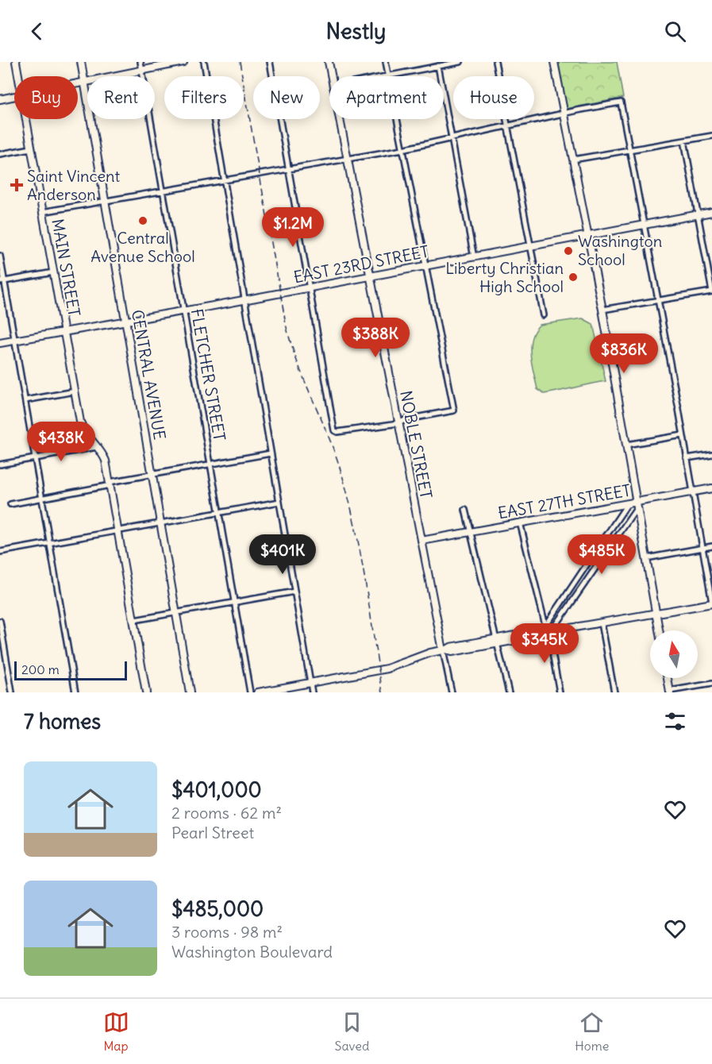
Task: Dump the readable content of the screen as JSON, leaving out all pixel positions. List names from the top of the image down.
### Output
{
  "streets": {
    "street": [
      "EAST 23RD STREET",
      "MAIN STREET",
      "CENTRAL AVENUE",
      "FLETCHER STREET",
      "NOBLE STREET",
      "EAST 27TH STREET"
    ]
  },
  "crossings": [
    ["EAST 23RD STREET", "MAIN STREET"],
    ["EAST 23RD STREET", "CENTRAL AVENUE"],
    ["EAST 23RD STREET", "FLETCHER STREET"],
    ["EAST 23RD STREET", "NOBLE STREET"],
    ["NOBLE STREET", "EAST 27TH STREET"]
  ],
  "places": {
    "health": ["Saint Vincent Anderson"],
    "other": ["Central Avenue School", "Washington School", "Liberty Christian High School"]
  },
  "scale_bar": "200 m",
  "north": "top",
  "page": {
    "header": "Nestly",
    "chip": [
      "Buy",
      "Rent",
      "Filters",
      "New",
      "Apartment",
      "House"
    ],
    "price": [
      "$1.2M",
      "$388K",
      "$836K",
      "$438K",
      "$401K",
      "$485K",
      "$345K"
    ],
    "scale": "200 m",
    "heading": "7 homes",
    "list": [
      {
        "name": "$401,000",
        "note": "2 rooms · 62 m² · Pearl Street"
      },
      {
        "name": "$485,000",
        "note": "3 rooms · 98 m² · Washington Boulevard"
      }
    ],
    "tabs": ["Map", "Saved", "Home"]
  }
}
